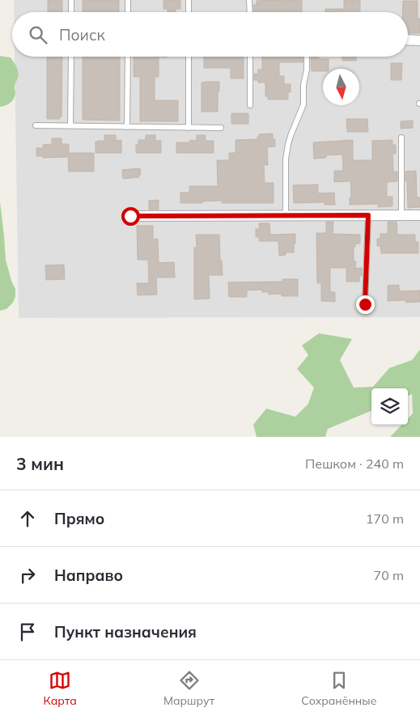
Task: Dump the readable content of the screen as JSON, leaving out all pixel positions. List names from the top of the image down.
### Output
{
  "north": "bottom",
  "page": {
    "search": "Поиск",
    "heading": ["3 мин", "Пешком · 240 m"],
    "list": [
      ["Прямо", "170 m"],
      ["Направо", "70 m"],
      "Пункт назначения"
    ],
    "nav": ["Карта", "Маршрут", "Сохранённые"]
  }
}
